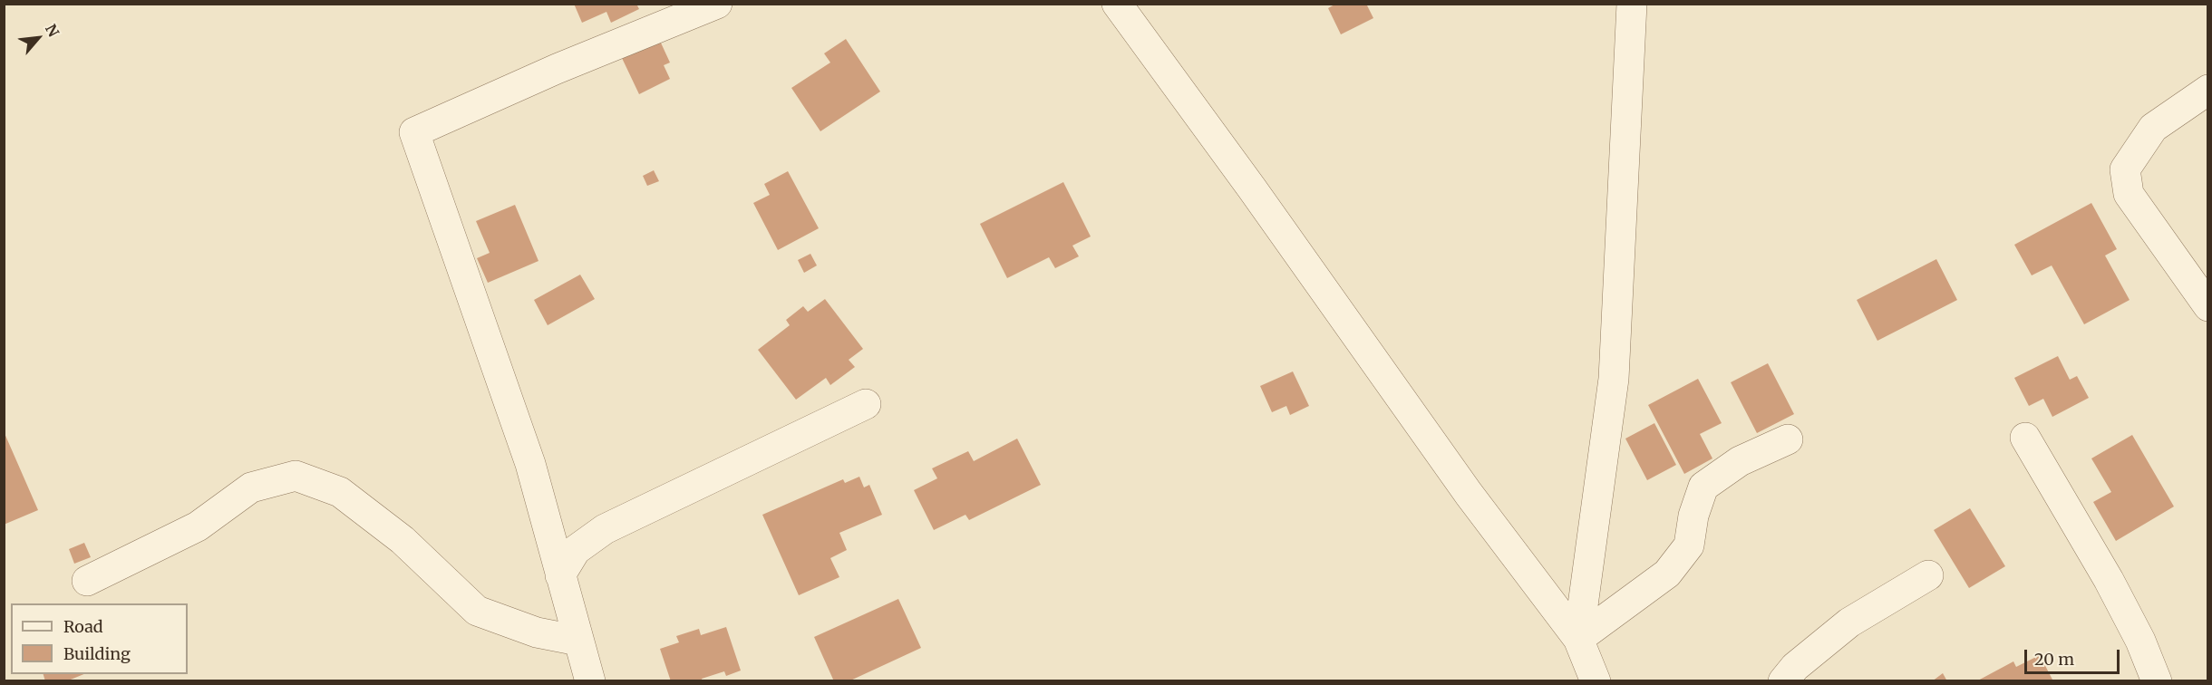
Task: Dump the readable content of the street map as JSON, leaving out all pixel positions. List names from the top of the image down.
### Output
{
  "legend": ["Road", "Building"],
  "scale_bar": "20 m",
  "north": "top right"
}
